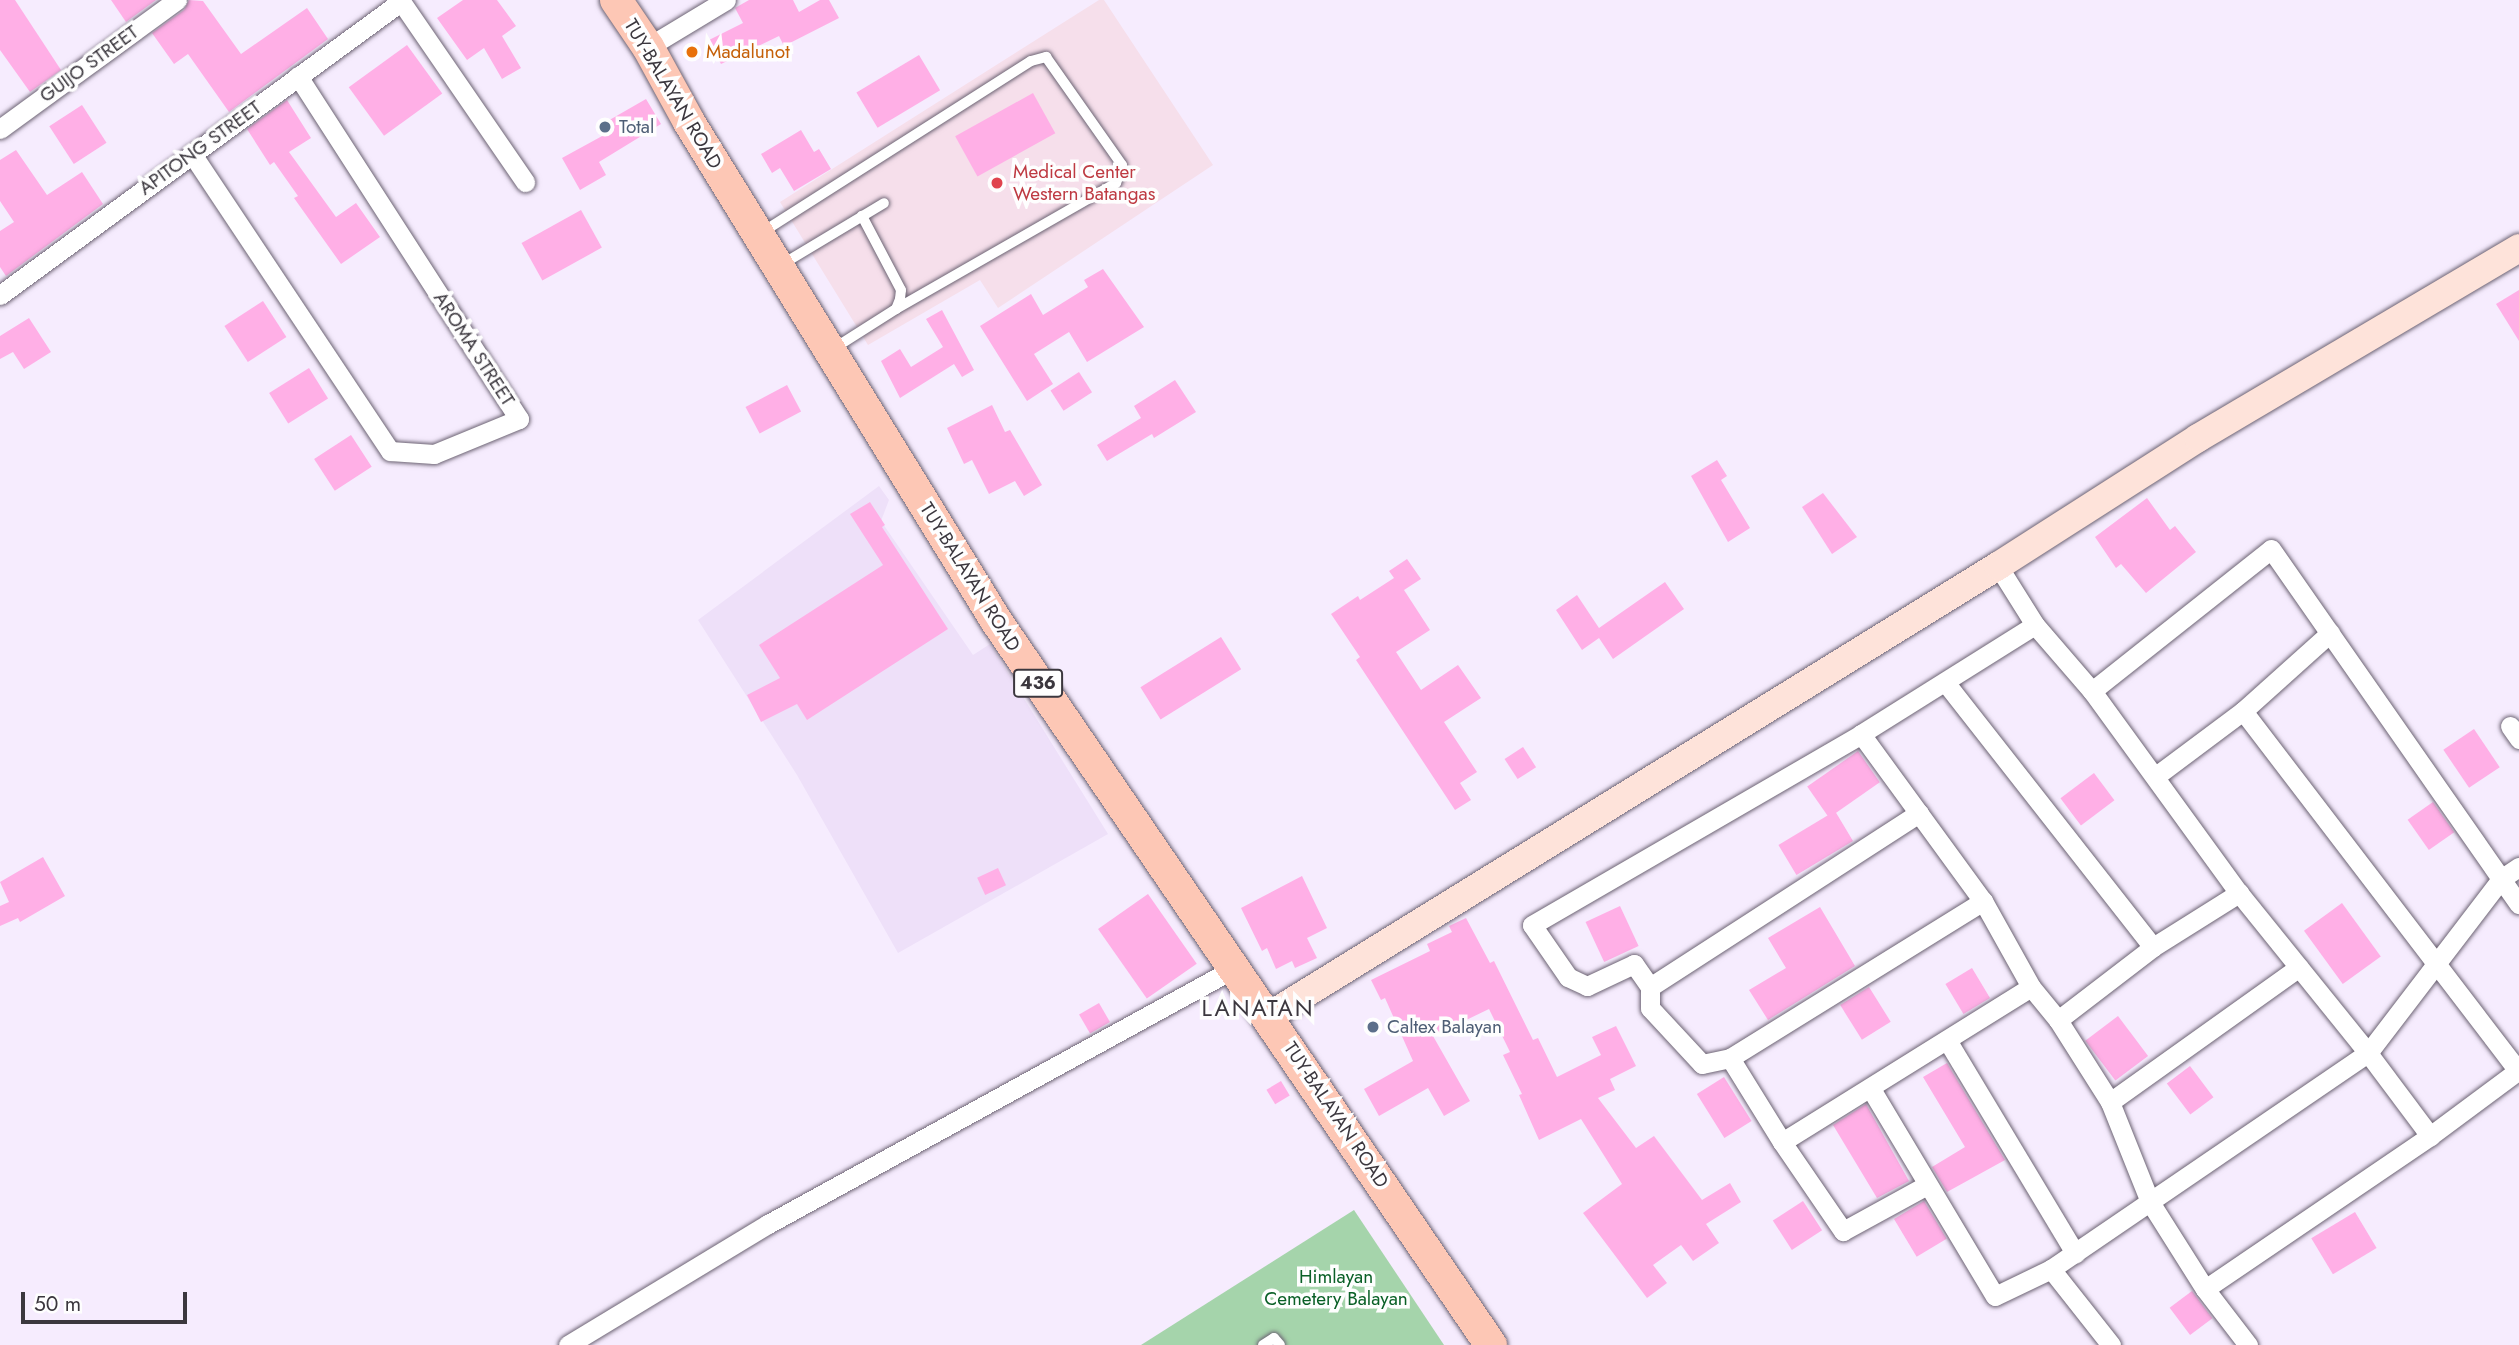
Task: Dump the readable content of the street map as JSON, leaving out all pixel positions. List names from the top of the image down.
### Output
{
  "streets": {
    "main road": ["TUY-BALAYAN ROAD", "436"],
    "street": ["GUIJO STREET", "APITONG STREET", "AROMA STREET"]
  },
  "crossings": [
    ["APITONG STREET", "AROMA STREET"]
  ],
  "districts": ["LANATAN"],
  "parks": ["Himlayan Cemetery Balayan"],
  "places": [
    "Madalunot",
    "Total",
    "Medical Center Western Batangas",
    "Caltex Balayan"
  ],
  "scale_bar": "50 m"
}
